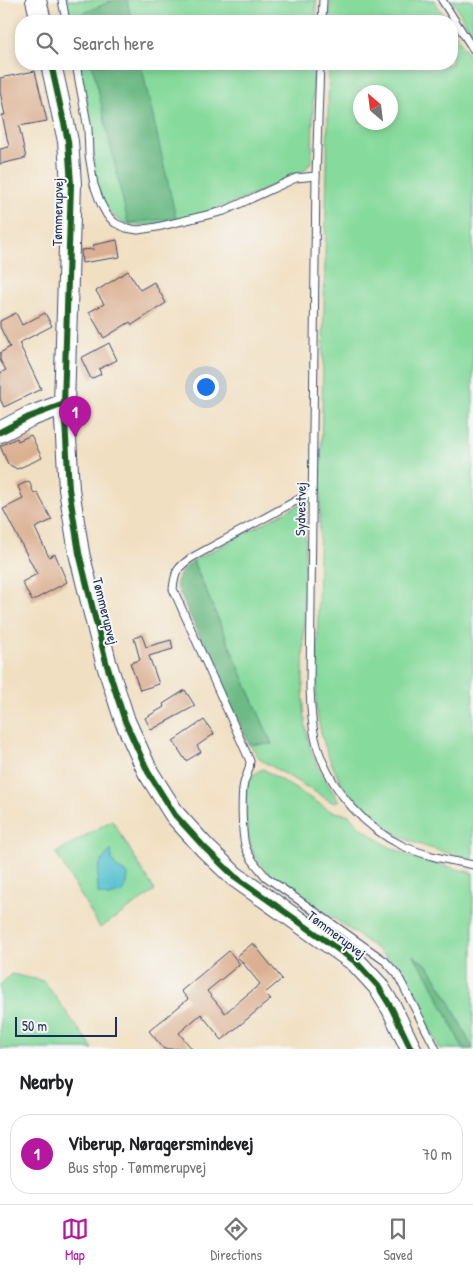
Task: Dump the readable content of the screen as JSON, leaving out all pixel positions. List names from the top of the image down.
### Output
{
  "streets": {
    "street": ["Tømmerupvej"],
    "lane": ["Sydvestvej"]
  },
  "scale_bar": "50 m",
  "north": "top left",
  "page": {
    "search": "Search here",
    "pins": "1",
    "scale": "50 m",
    "heading": "Nearby",
    "list": [
      {
        "mark": "1",
        "name": "Viberup, Nøragersmindevej",
        "note": "Bus stop · Tømmerupvej",
        "value": "70 m"
      }
    ],
    "nav": ["Map", "Directions", "Saved"]
  }
}
